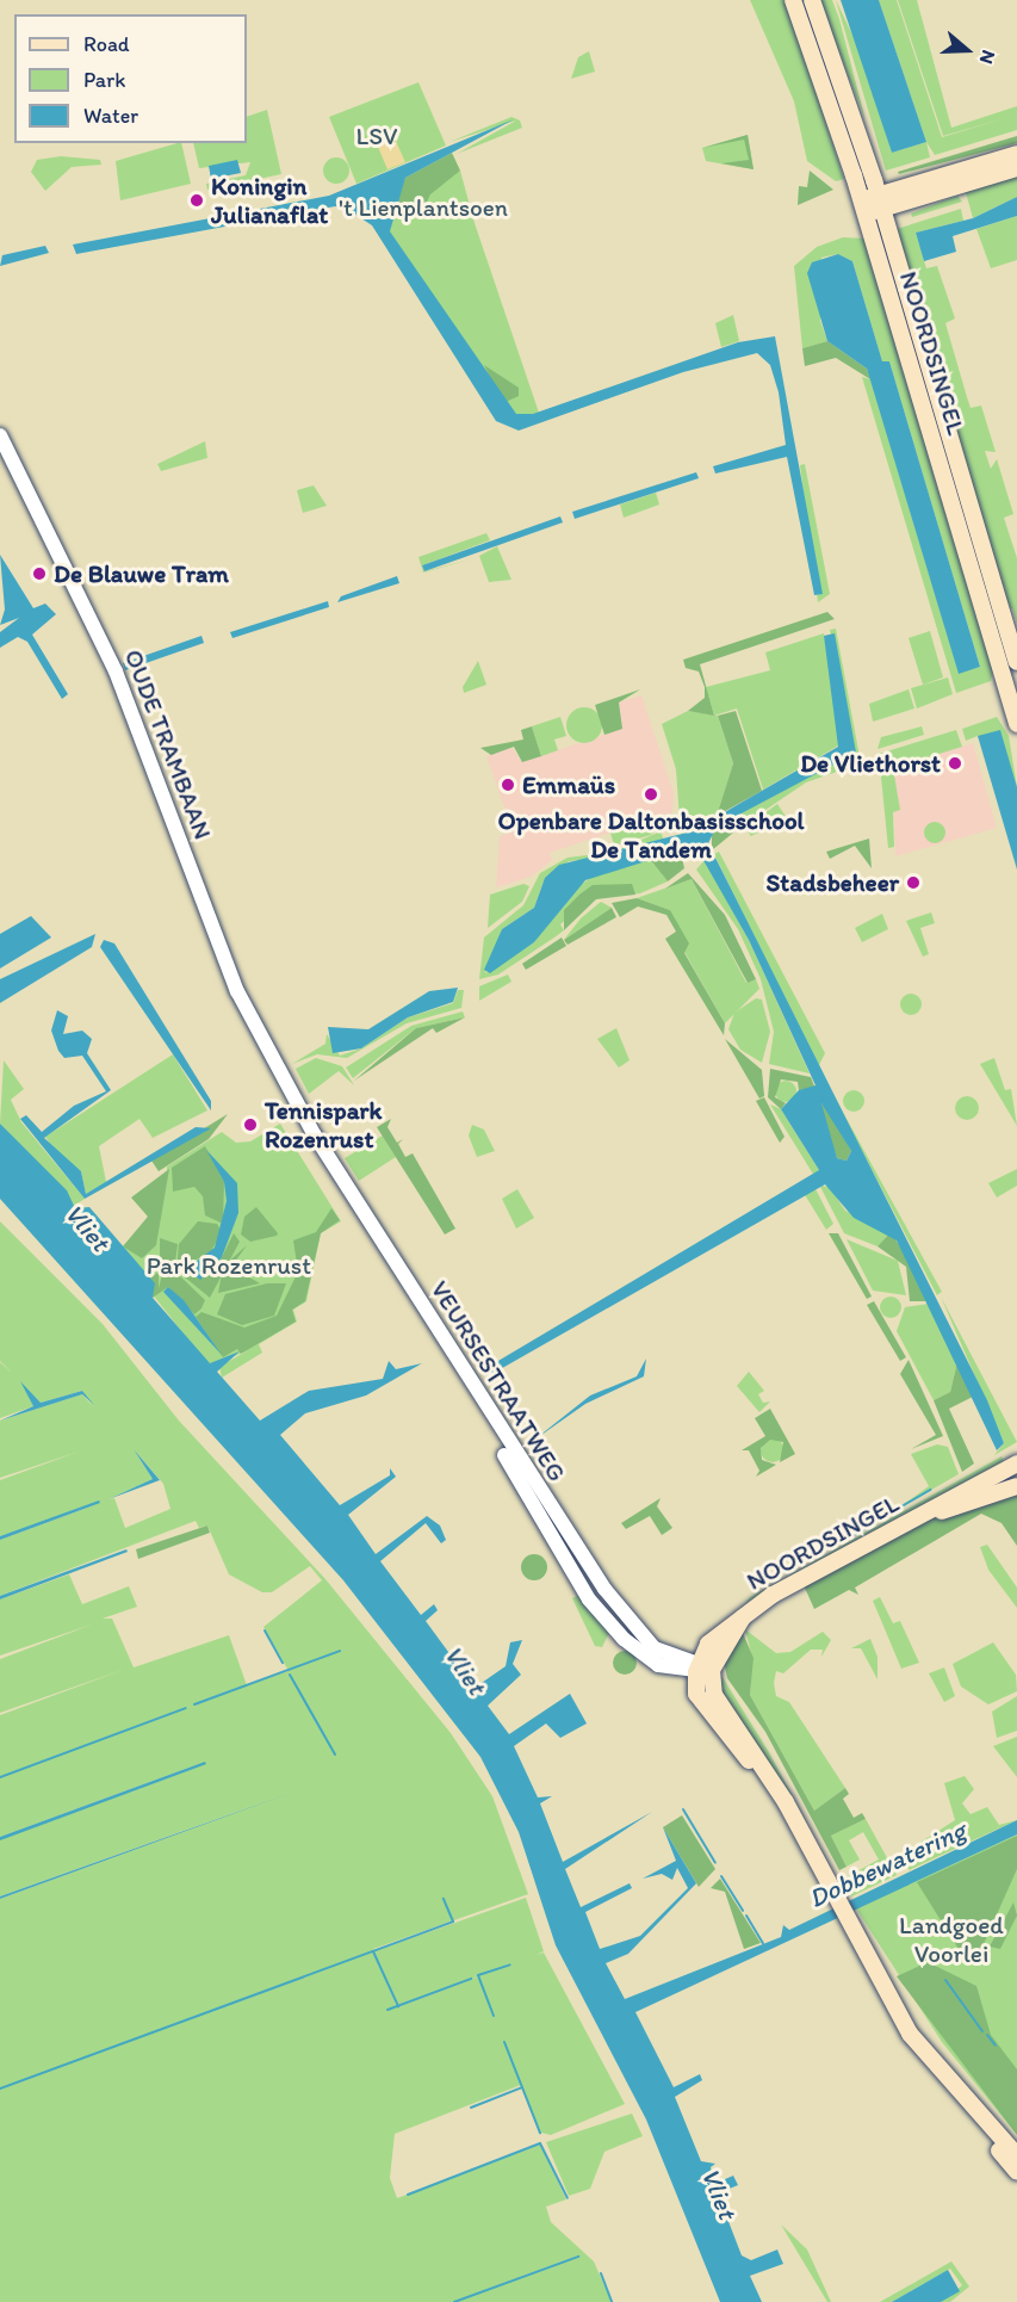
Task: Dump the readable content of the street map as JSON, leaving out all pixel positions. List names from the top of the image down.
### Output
{
  "streets": {
    "main road": ["NOORDSINGEL"],
    "street": ["OUDE TRAMBAAN", "VEURSESTRAATWEG"]
  },
  "crossings": [
    ["NOORDSINGEL", "VEURSESTRAATWEG"],
    ["OUDE TRAMBAAN", "VEURSESTRAATWEG"]
  ],
  "water": ["Vliet", "Dobbewatering"],
  "parks": [
    "LSV",
    "'t Lienplantsoen",
    "Park Rozenrust",
    "Landgoed Voorlei"
  ],
  "places": [
    "Koningin Julianaflat",
    "De Blauwe Tram",
    "De Vliethorst",
    "Emmaüs",
    "Openbare Daltonbasisschool De Tandem",
    "Stadsbeheer",
    "Tennispark Rozenrust"
  ],
  "legend": ["Road", "Park", "Water"],
  "north": "right"
}
